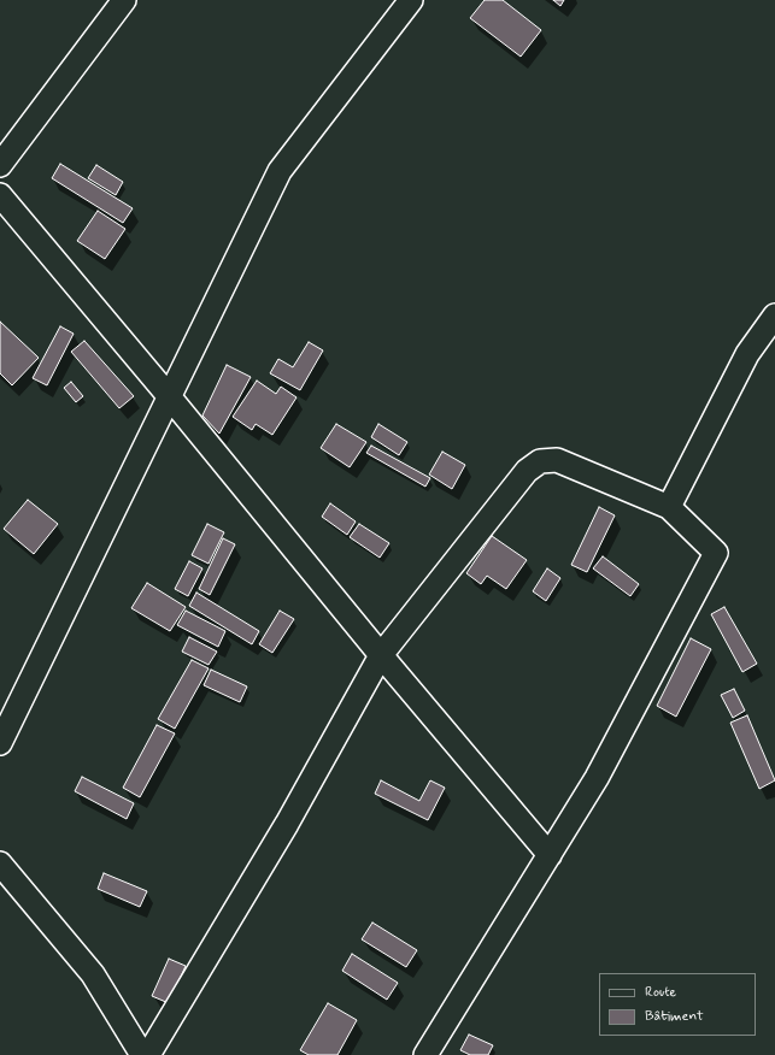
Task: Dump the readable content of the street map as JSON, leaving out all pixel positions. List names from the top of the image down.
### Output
{
  "legend": ["Route", "Bâtiment"]
}
